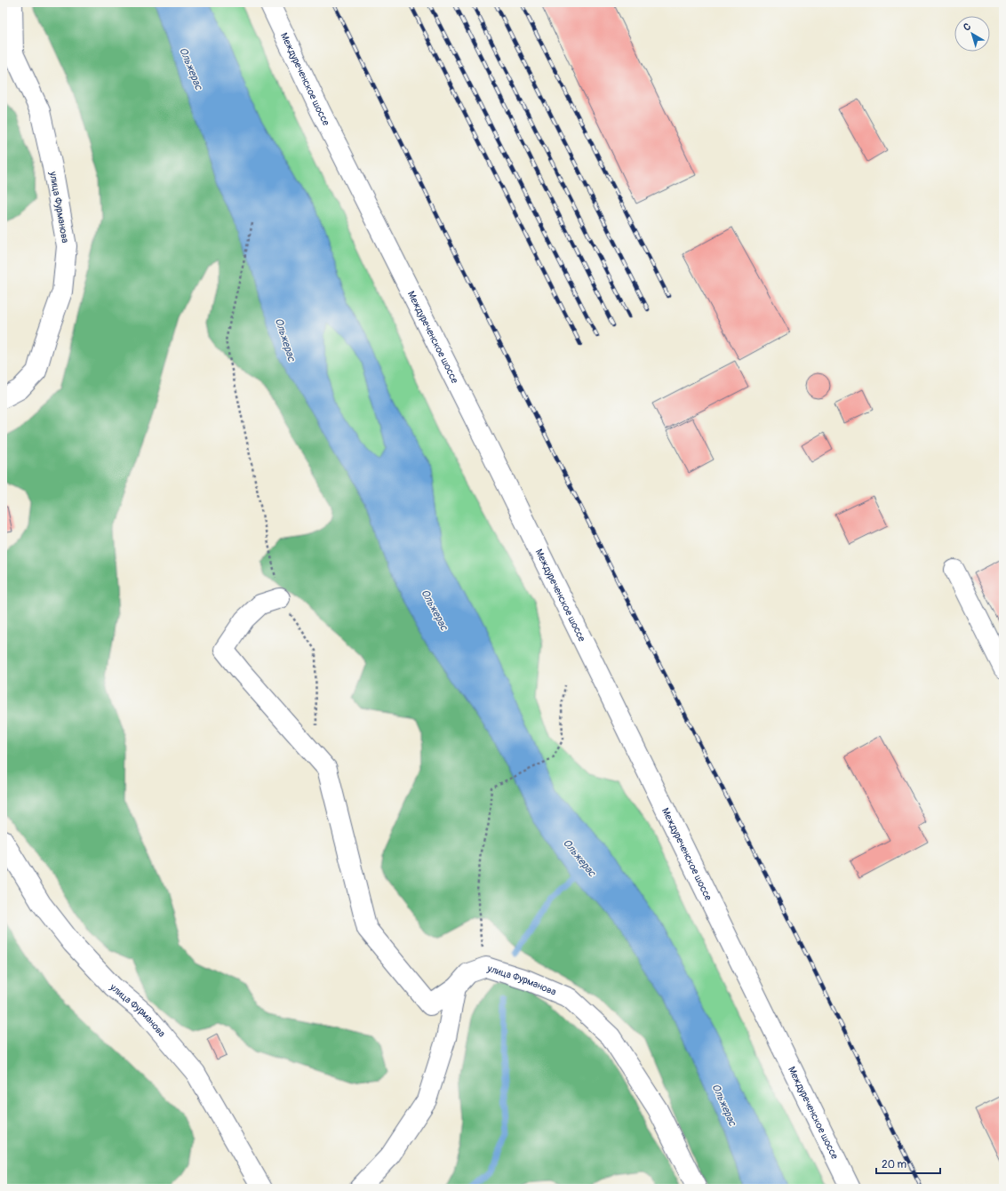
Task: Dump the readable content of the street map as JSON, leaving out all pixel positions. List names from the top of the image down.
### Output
{
  "streets": {
    "street": ["Междуреченское шоссе", "улица Фурманова"]
  },
  "water": ["Ольжерас"],
  "scale_bar": "20 m",
  "north": "top left"
}
